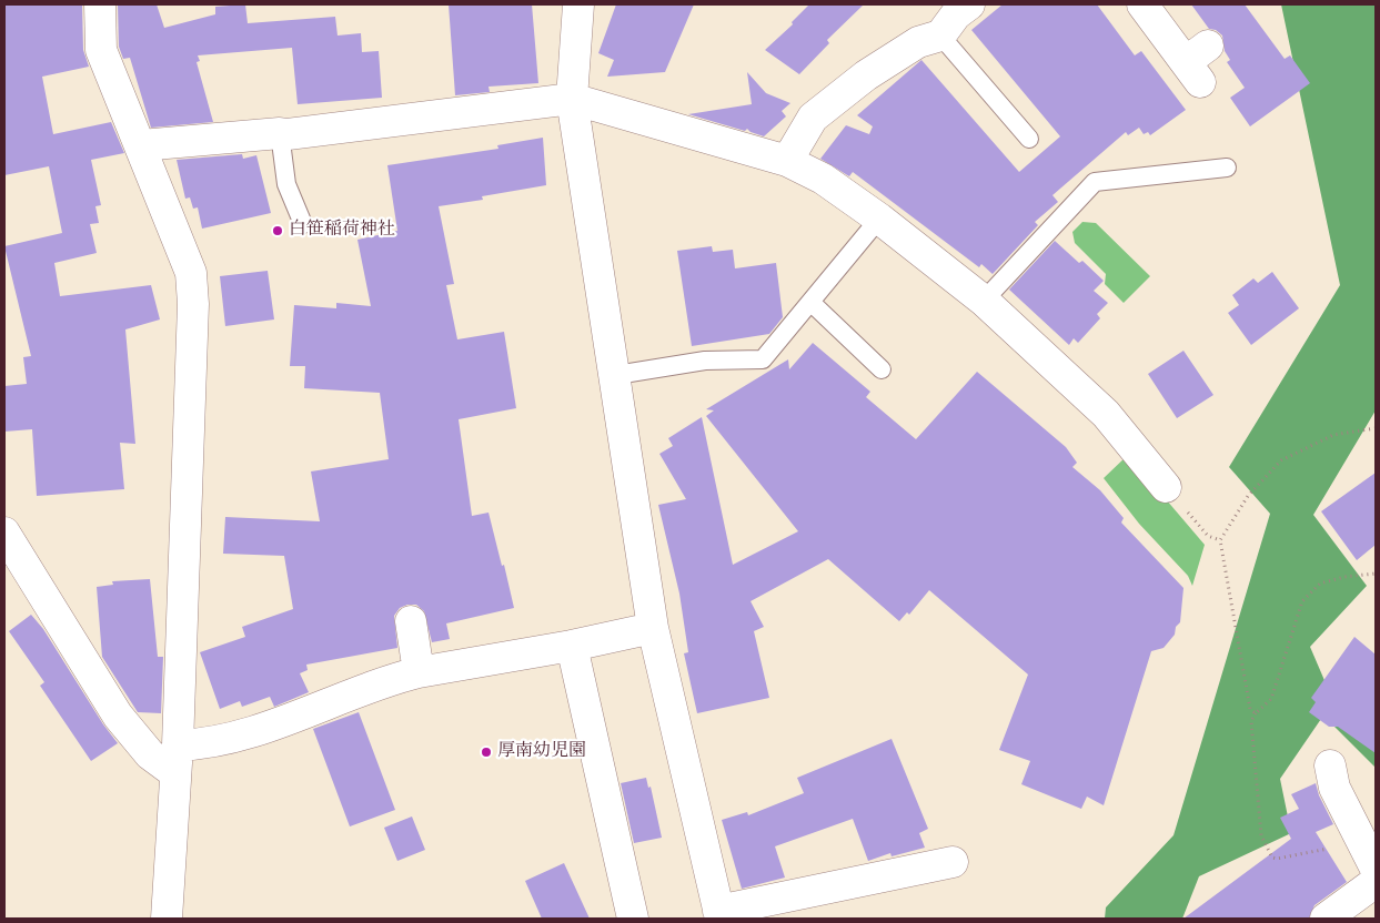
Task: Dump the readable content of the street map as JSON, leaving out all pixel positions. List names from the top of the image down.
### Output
{
  "places": ["白笹稲荷神社", "厚南幼児園"]
}
